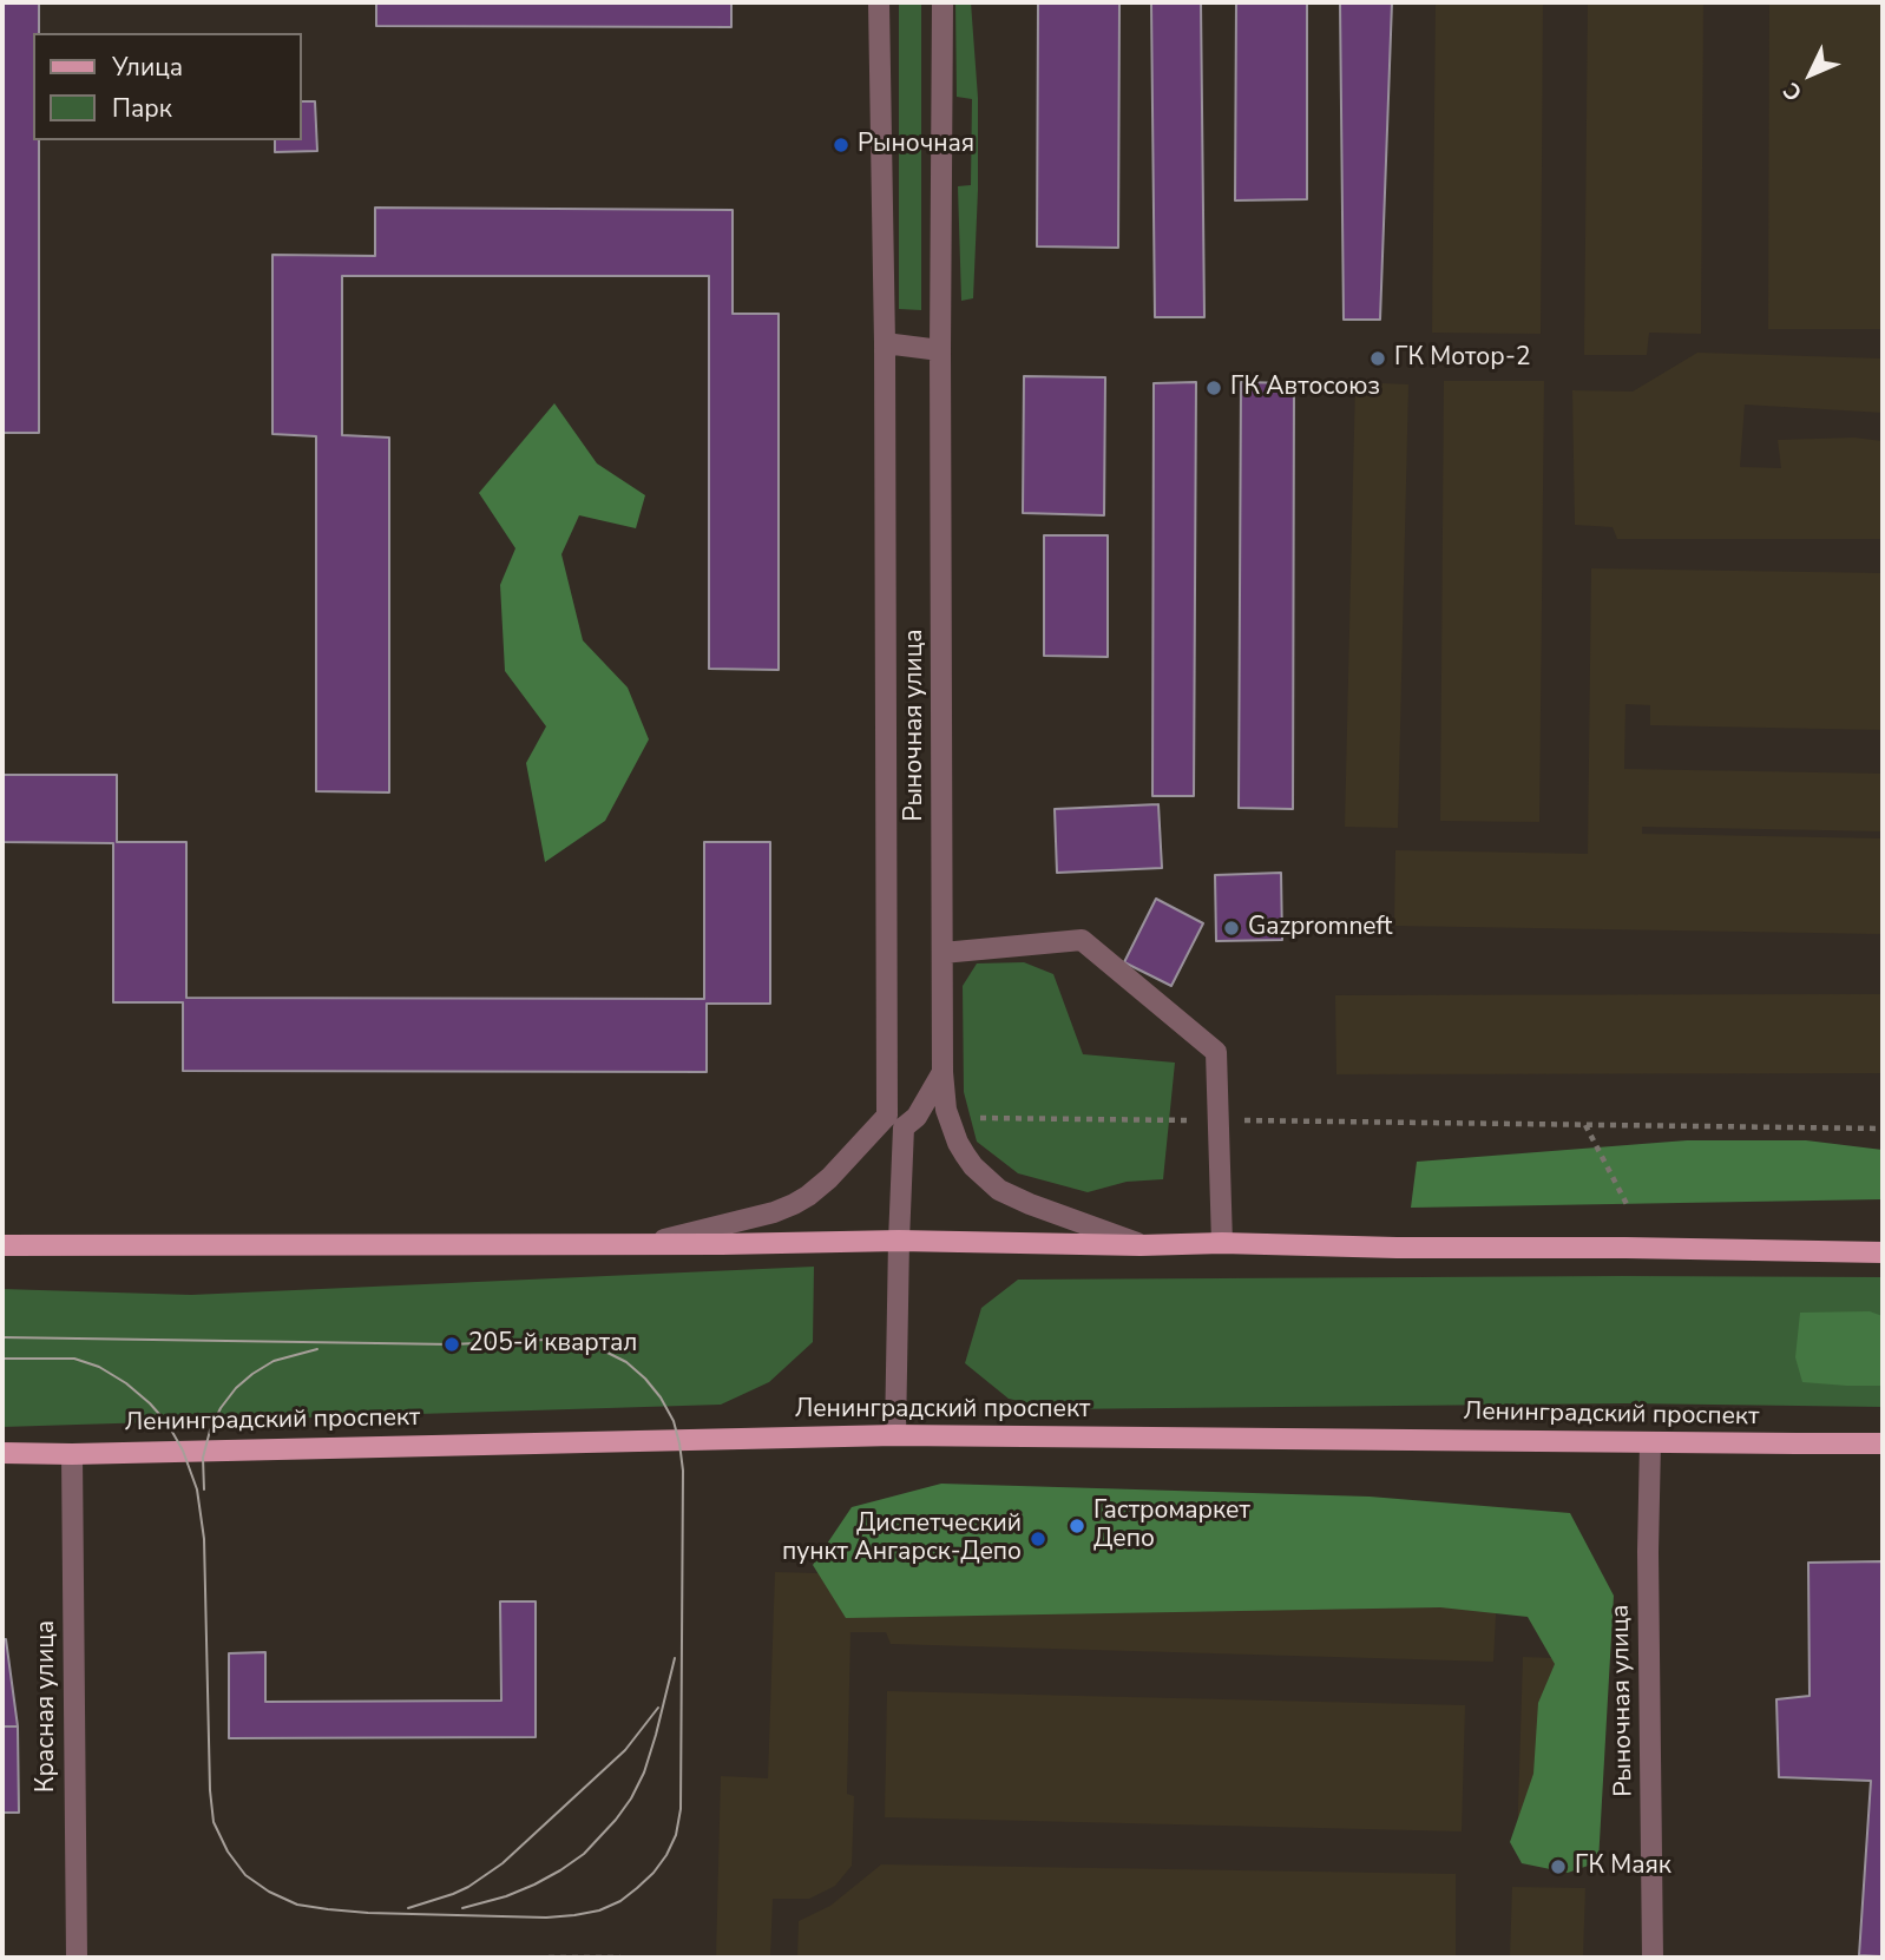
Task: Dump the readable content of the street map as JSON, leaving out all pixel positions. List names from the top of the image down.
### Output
{
  "streets": {
    "main road": ["Ленинградский проспект"],
    "street": ["Рыночная улица", "Красная улица"]
  },
  "crossings": [
    ["Рыночная улица", "Ленинградский проспект"],
    ["Ленинградский проспект", "Красная улица"]
  ],
  "places": [
    "Рыночная",
    "ГК Мотор-2",
    "ГК Автосоюз",
    "Gazpromneft",
    "205-й квартал",
    "Гастромаркет Депо",
    "Диспетческий пункт Ангарск-Депо",
    "ГК Маяк"
  ],
  "legend": ["Улица", "Парк"],
  "north": "bottom left"
}
